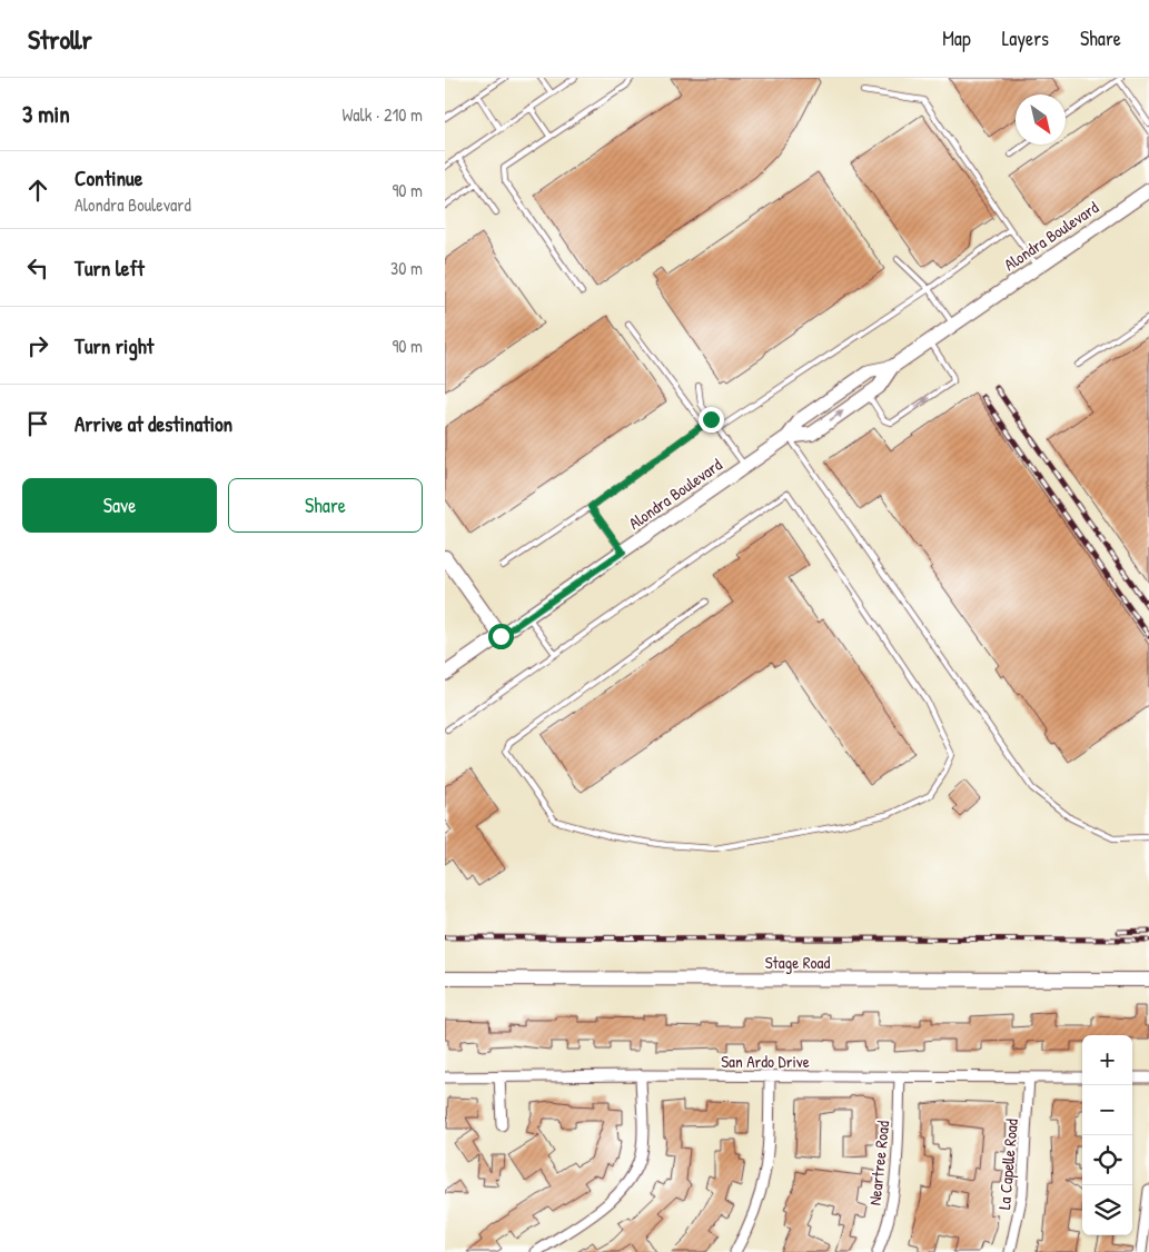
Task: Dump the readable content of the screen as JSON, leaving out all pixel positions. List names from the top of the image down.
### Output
{
  "streets": {
    "main road": ["Alondra Boulevard", "Stage Road"],
    "street": ["San Ardo Drive", "Neartree Road", "La Capelle Road"]
  },
  "crossings": [
    ["San Ardo Drive", "Neartree Road"],
    ["San Ardo Drive", "La Capelle Road"]
  ],
  "north": "bottom right",
  "page": {
    "header": "Strollr",
    "nav": ["Map", "Layers", "Share"],
    "heading": ["3 min", "Walk · 210 m"],
    "list": [
      ["Continue", "Alondra Boulevard", "90 m"],
      ["Turn left", "30 m"],
      ["Turn right", "90 m"],
      "Arrive at destination"
    ],
    "buttons": ["Save", "Share"],
    "map_buttons": ["+", "−"]
  }
}
